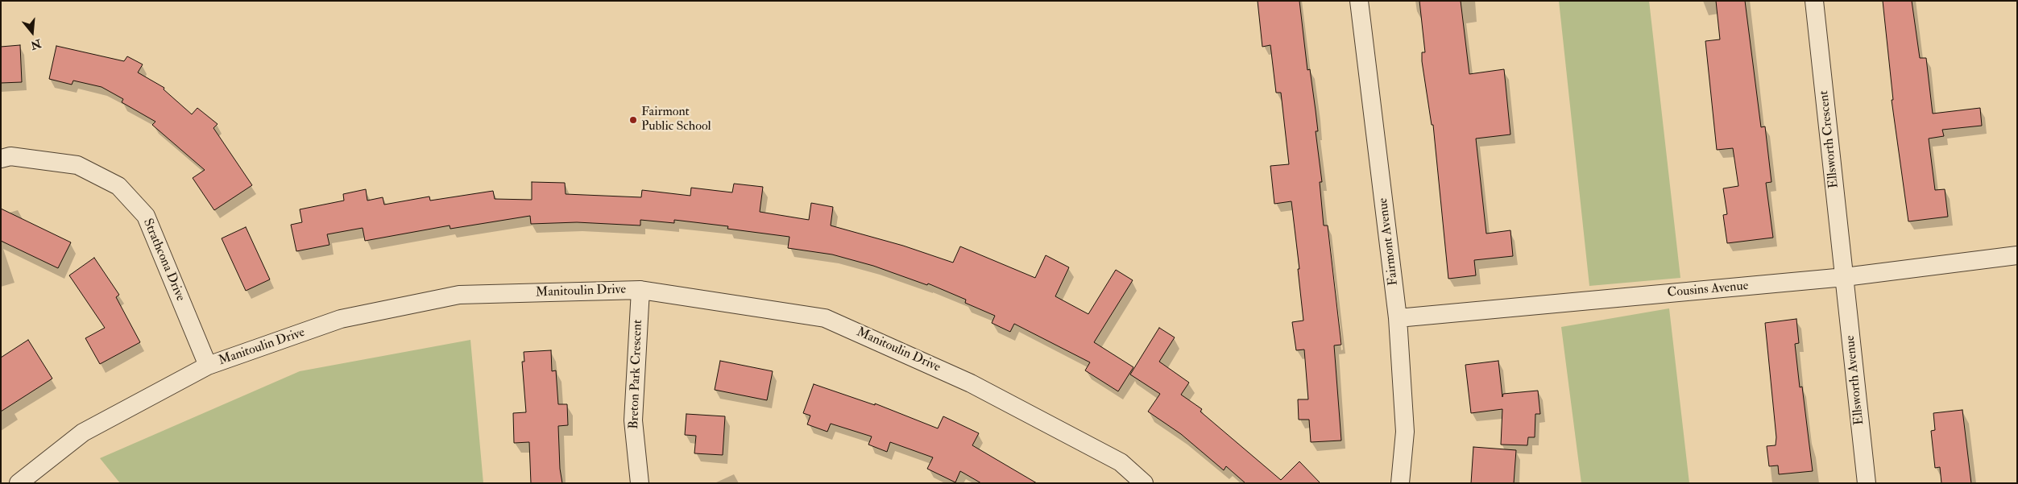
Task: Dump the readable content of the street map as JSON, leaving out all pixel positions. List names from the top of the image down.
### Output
{
  "streets": {
    "street": [
      "Ellsworth Crescent",
      "Fairmont Avenue",
      "Strathcona Drive",
      "Cousins Avenue",
      "Manitoulin Drive",
      "Breton Park Crescent",
      "Ellsworth Avenue"
    ]
  },
  "crossings": [
    ["Ellsworth Crescent", "Cousins Avenue"],
    ["Ellsworth Crescent", "Ellsworth Avenue"],
    ["Fairmont Avenue", "Cousins Avenue"],
    ["Strathcona Drive", "Manitoulin Drive"],
    ["Cousins Avenue", "Ellsworth Avenue"],
    ["Manitoulin Drive", "Breton Park Crescent"]
  ],
  "places": ["Fairmont Public School"],
  "north": "bottom"
}
